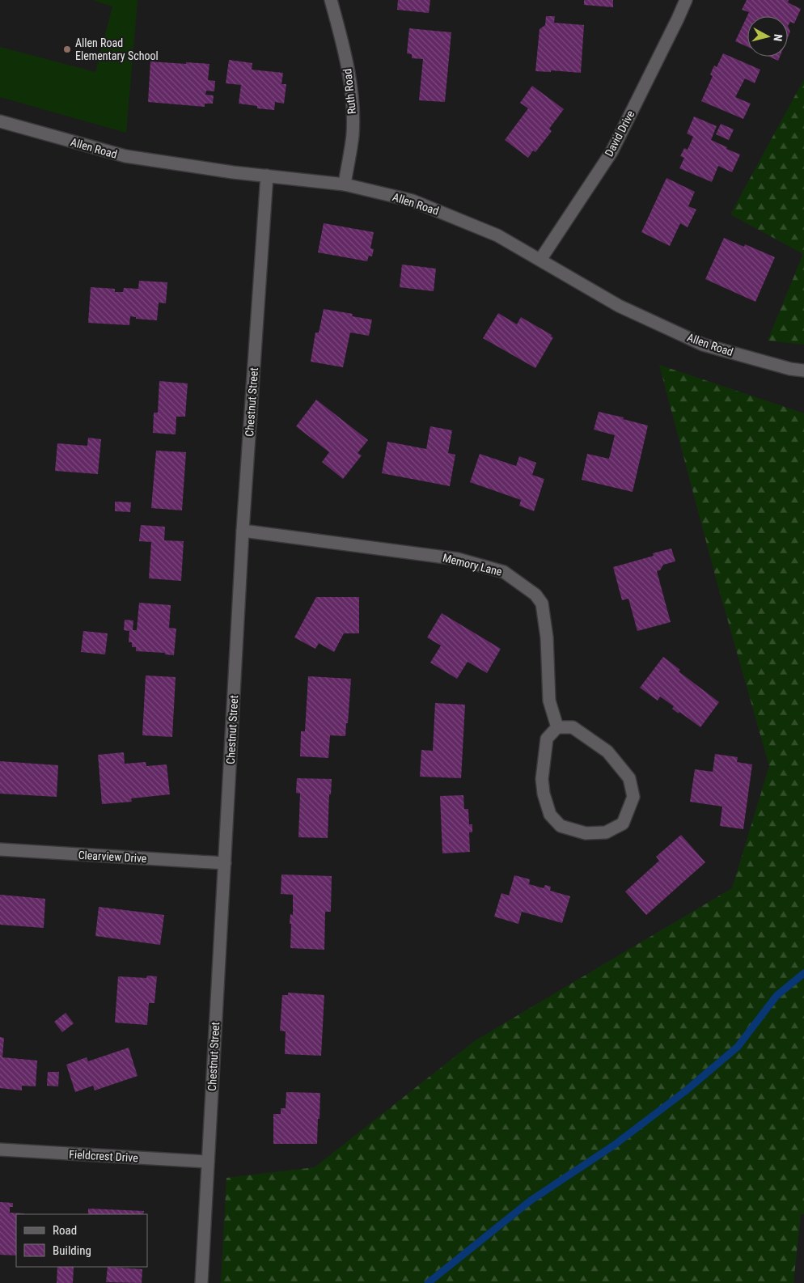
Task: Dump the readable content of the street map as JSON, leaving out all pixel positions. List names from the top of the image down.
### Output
{
  "streets": {
    "street": [
      "Ruth Road",
      "David Drive",
      "Allen Road",
      "Chestnut Street",
      "Memory Lane",
      "Clearview Drive",
      "Fieldcrest Drive"
    ]
  },
  "crossings": [
    ["Ruth Road", "Allen Road"],
    ["David Drive", "Allen Road"],
    ["Allen Road", "Chestnut Street"],
    ["Chestnut Street", "Memory Lane"],
    ["Chestnut Street", "Clearview Drive"],
    ["Chestnut Street", "Fieldcrest Drive"]
  ],
  "places": ["Allen Road Elementary School"],
  "legend": ["Road", "Building"],
  "north": "right"
}
